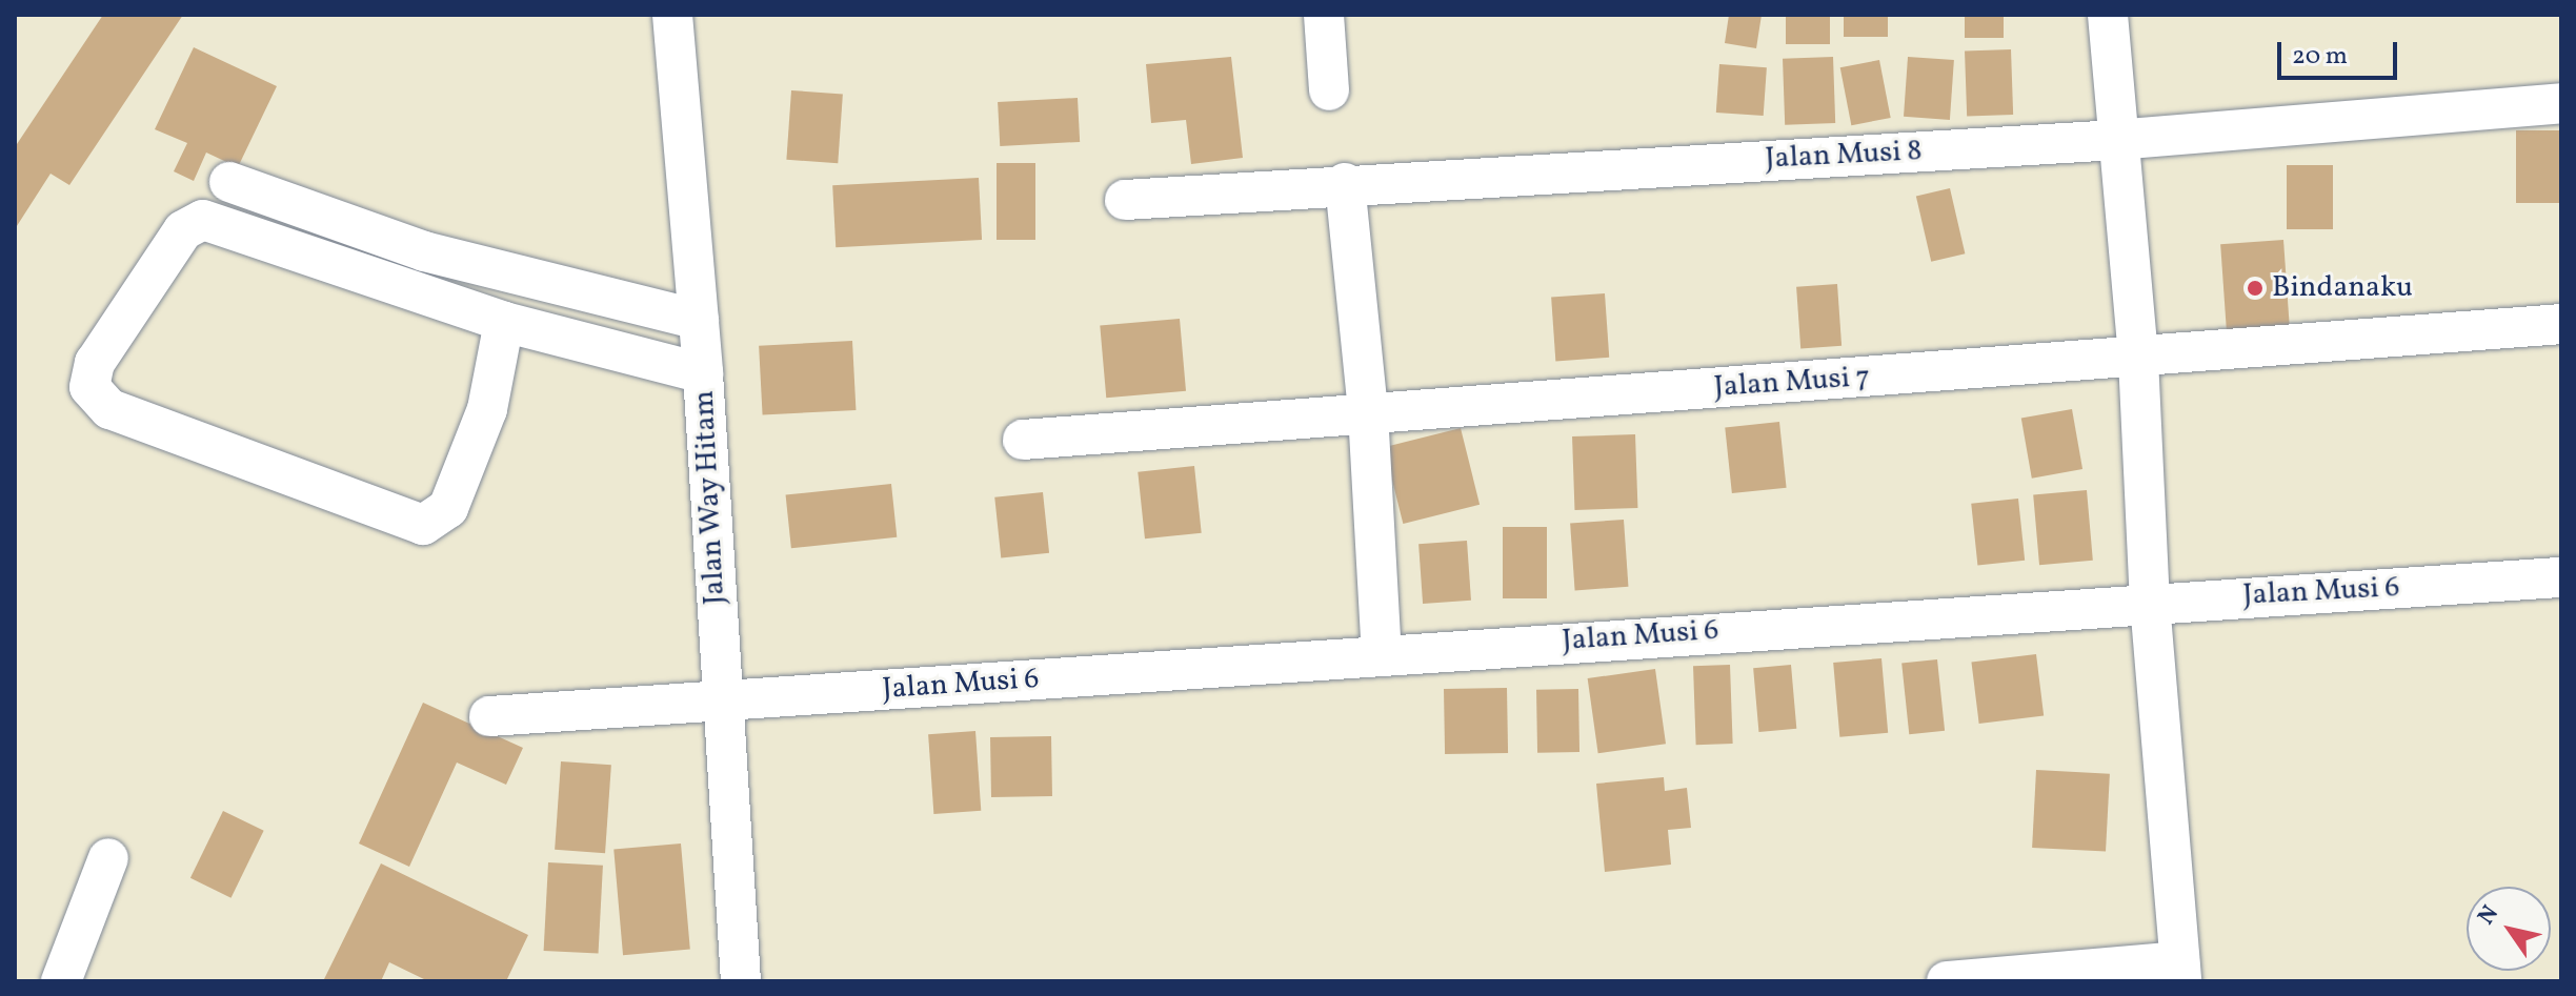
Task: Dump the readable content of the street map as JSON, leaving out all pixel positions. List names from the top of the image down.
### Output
{
  "streets": {
    "street": [
      "Jalan Musi 8",
      "Jalan Musi 7",
      "Jalan Way Hitam",
      "Jalan Musi 6"
    ]
  },
  "crossings": [
    ["Jalan Way Hitam", "Jalan Musi 6"]
  ],
  "places": ["Bindanaku"],
  "scale_bar": "20 m",
  "north": "top left"
}
